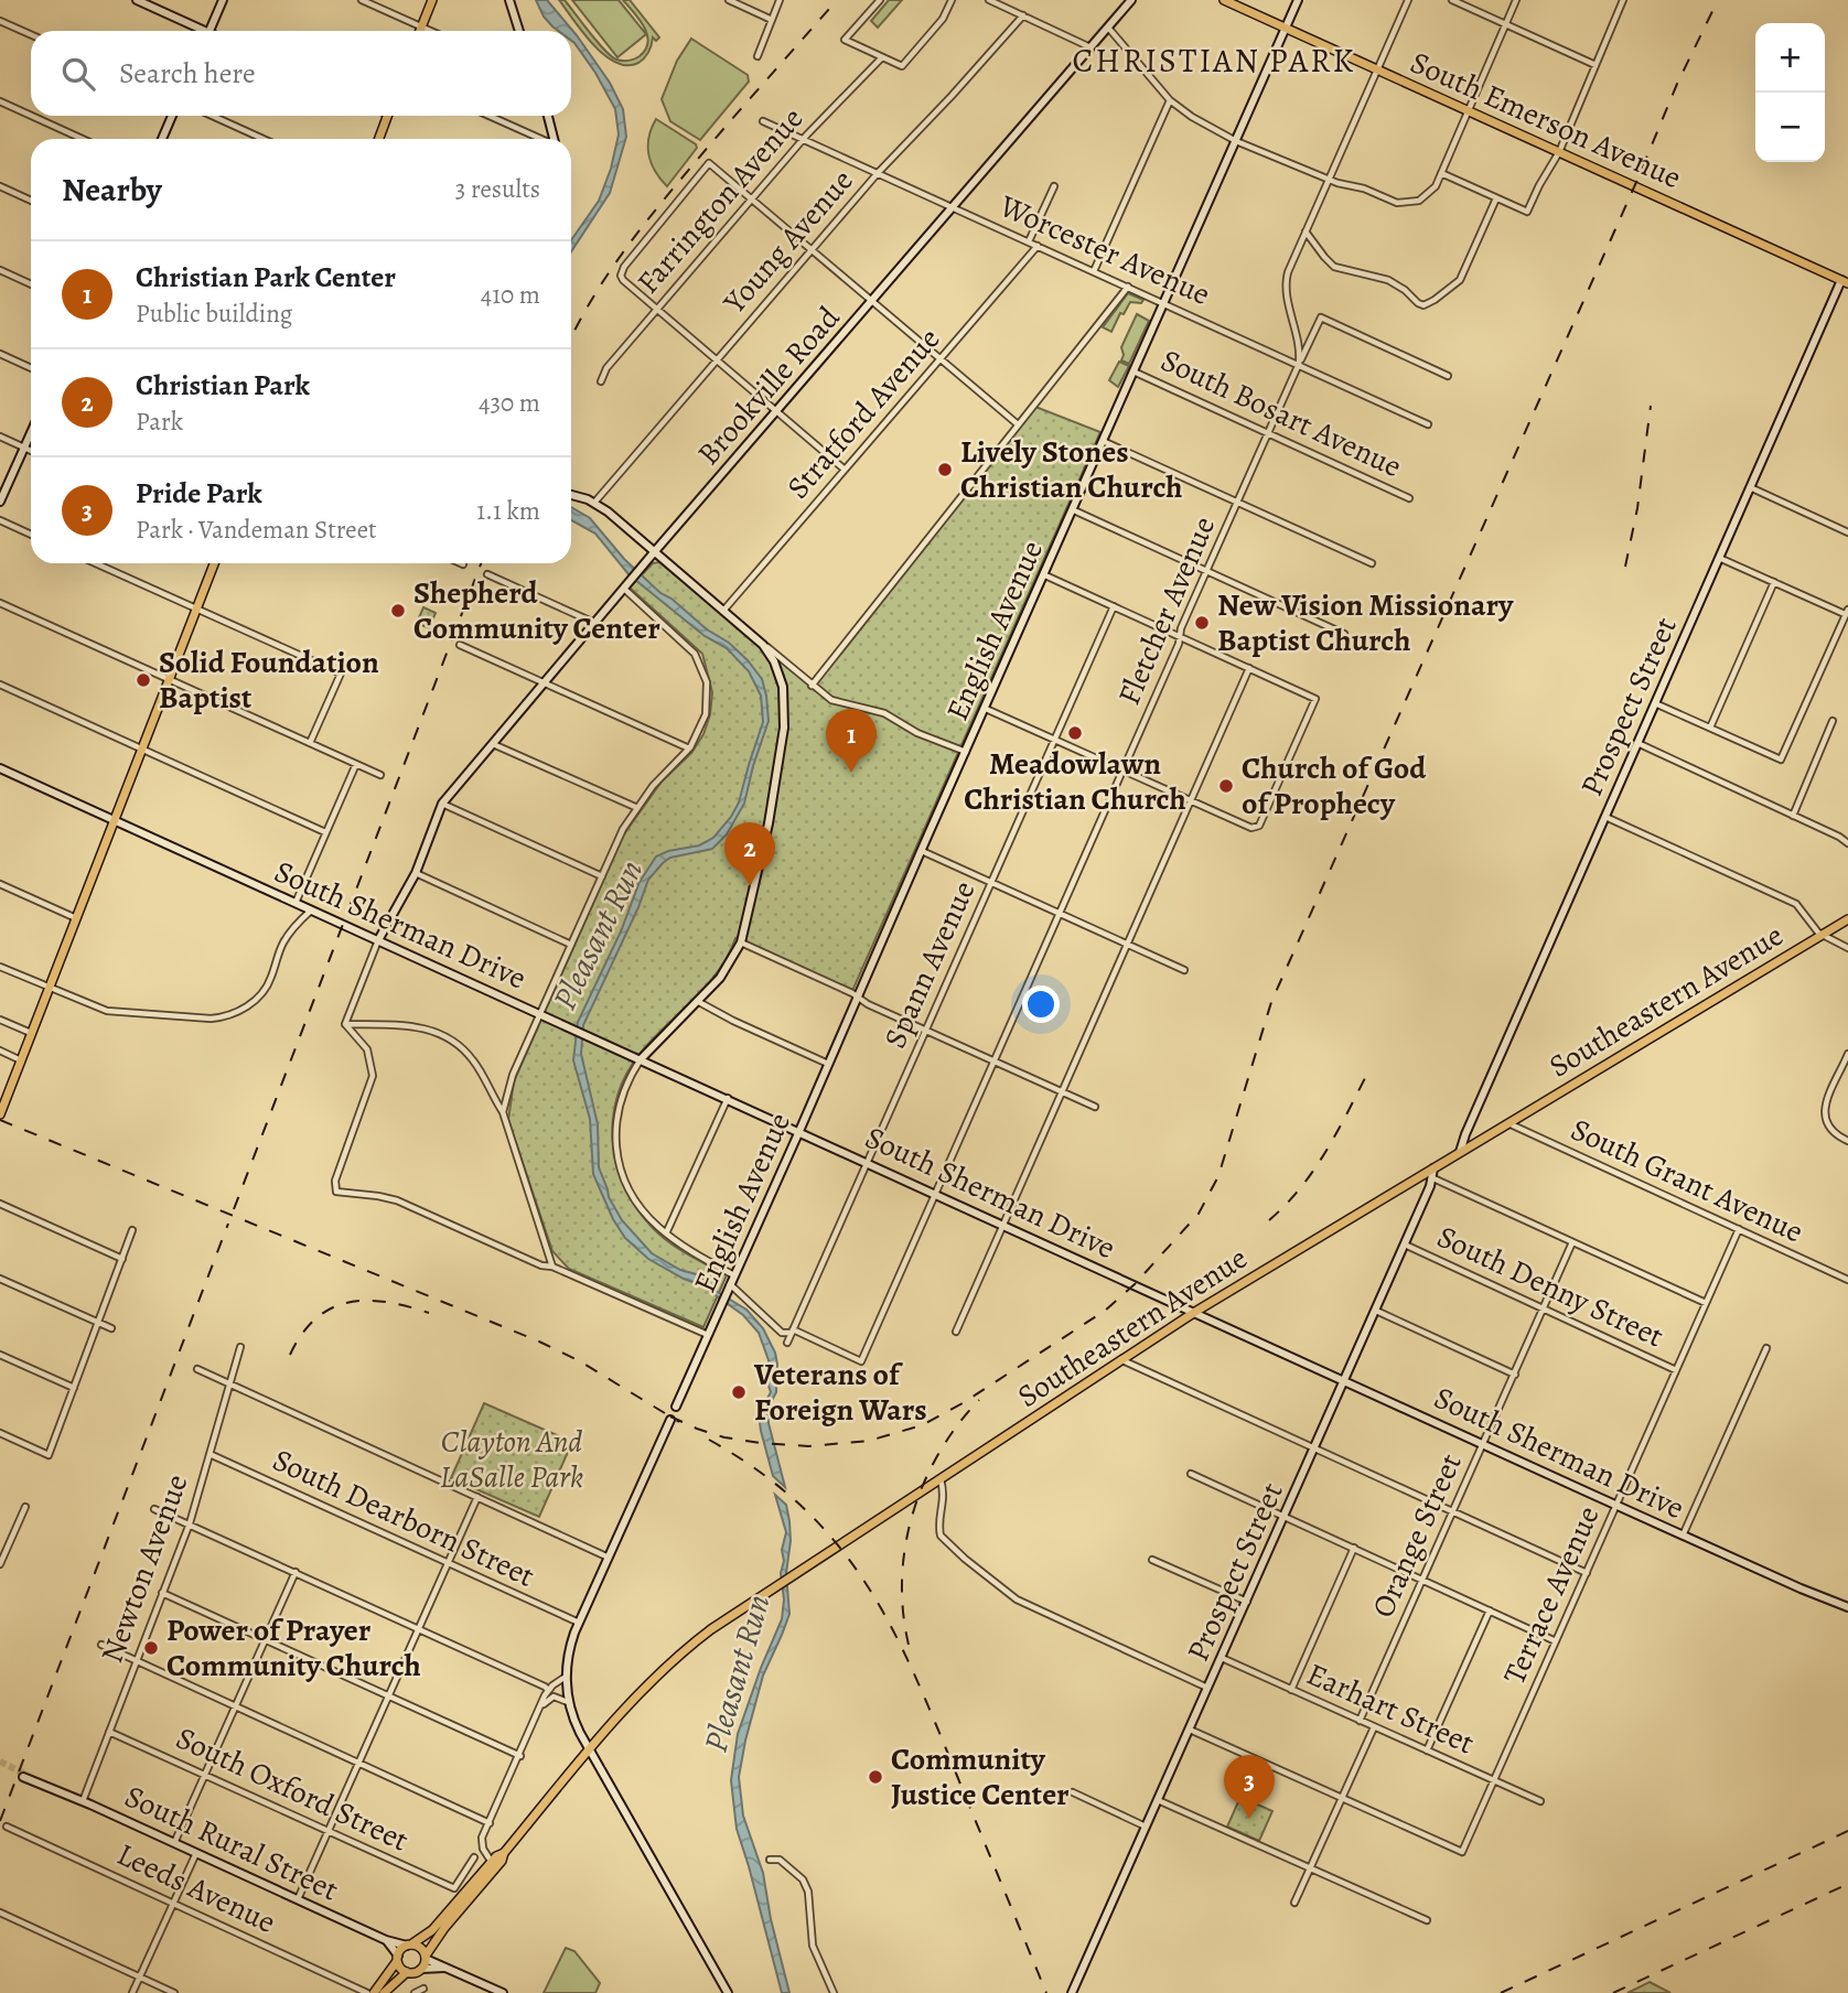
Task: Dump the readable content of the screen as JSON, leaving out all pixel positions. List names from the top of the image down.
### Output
{
  "streets": {
    "main road": [
      "South Emerson Avenue",
      "Brookville Road",
      "English Avenue",
      "Prospect Street",
      "South Sherman Drive",
      "Southeastern Avenue",
      "South Rural Street"
    ],
    "street": [
      "Farrington Avenue",
      "Young Avenue",
      "Worcester Avenue",
      "Stratford Avenue",
      "South Bosart Avenue",
      "Fletcher Avenue",
      "Spann Avenue",
      "South Grant Avenue",
      "South Denny Street",
      "South Dearborn Street",
      "Orange Street",
      "Newton Avenue",
      "Terrace Avenue",
      "Earhart Street",
      "South Oxford Street",
      "Leeds Avenue"
    ]
  },
  "crossings": [
    ["South Emerson Avenue", "English Avenue"],
    ["South Emerson Avenue", "Prospect Street"],
    ["Farrington Avenue", "Worcester Avenue"],
    ["Young Avenue", "Worcester Avenue"],
    ["Worcester Avenue", "Brookville Road"],
    ["Worcester Avenue", "Stratford Avenue"],
    ["Worcester Avenue", "Fletcher Avenue"],
    ["Worcester Avenue", "English Avenue"],
    ["Brookville Road", "South Sherman Drive"],
    ["South Bosart Avenue", "Fletcher Avenue"],
    ["South Bosart Avenue", "English Avenue"],
    ["Fletcher Avenue", "South Sherman Drive"],
    ["Fletcher Avenue", "Spann Avenue"],
    ["English Avenue", "South Sherman Drive"],
    ["Prospect Street", "South Sherman Drive"],
    ["Prospect Street", "Southeastern Avenue"],
    ["Prospect Street", "South Denny Street"],
    ["Prospect Street", "Earhart Street"],
    ["South Sherman Drive", "Spann Avenue"],
    ["South Sherman Drive", "Southeastern Avenue"],
    ["South Sherman Drive", "Orange Street"],
    ["South Sherman Drive", "Terrace Avenue"],
    ["Southeastern Avenue", "South Grant Avenue"],
    ["Southeastern Avenue", "South Rural Street"],
    ["South Grant Avenue", "Terrace Avenue"],
    ["South Denny Street", "Orange Street"],
    ["South Denny Street", "Terrace Avenue"],
    ["South Dearborn Street", "Newton Avenue"],
    ["Orange Street", "Earhart Street"],
    ["Newton Avenue", "South Oxford Street"],
    ["Newton Avenue", "South Rural Street"],
    ["Terrace Avenue", "Earhart Street"]
  ],
  "districts": ["CHRISTIAN PARK"],
  "water": ["Pleasant Run"],
  "parks": ["Clayton And LaSalle Park"],
  "places": [
    "Lively Stones Christian Church",
    "Shepherd Community Center",
    "New Vision Missionary Baptist Church",
    "Solid Foundation Baptist",
    "Meadowlawn Christian Church",
    "Church of God of Prophecy",
    "Veterans of Foreign Wars",
    "Power of Prayer Community Church",
    "Community Justice Center"
  ],
  "page": {
    "map_buttons": ["+", "−"],
    "search": "Search here",
    "heading": ["Nearby", "3 results"],
    "list": [
      {
        "mark": "1",
        "name": "Christian Park Center",
        "note": "Public building",
        "value": "410 m"
      },
      {
        "mark": "2",
        "name": "Christian Park",
        "note": "Park",
        "value": "430 m"
      },
      {
        "mark": "3",
        "name": "Pride Park",
        "note": "Park · Vandeman Street",
        "value": "1.1 km"
      }
    ],
    "pins": ["1", "2", "3"]
  }
}
